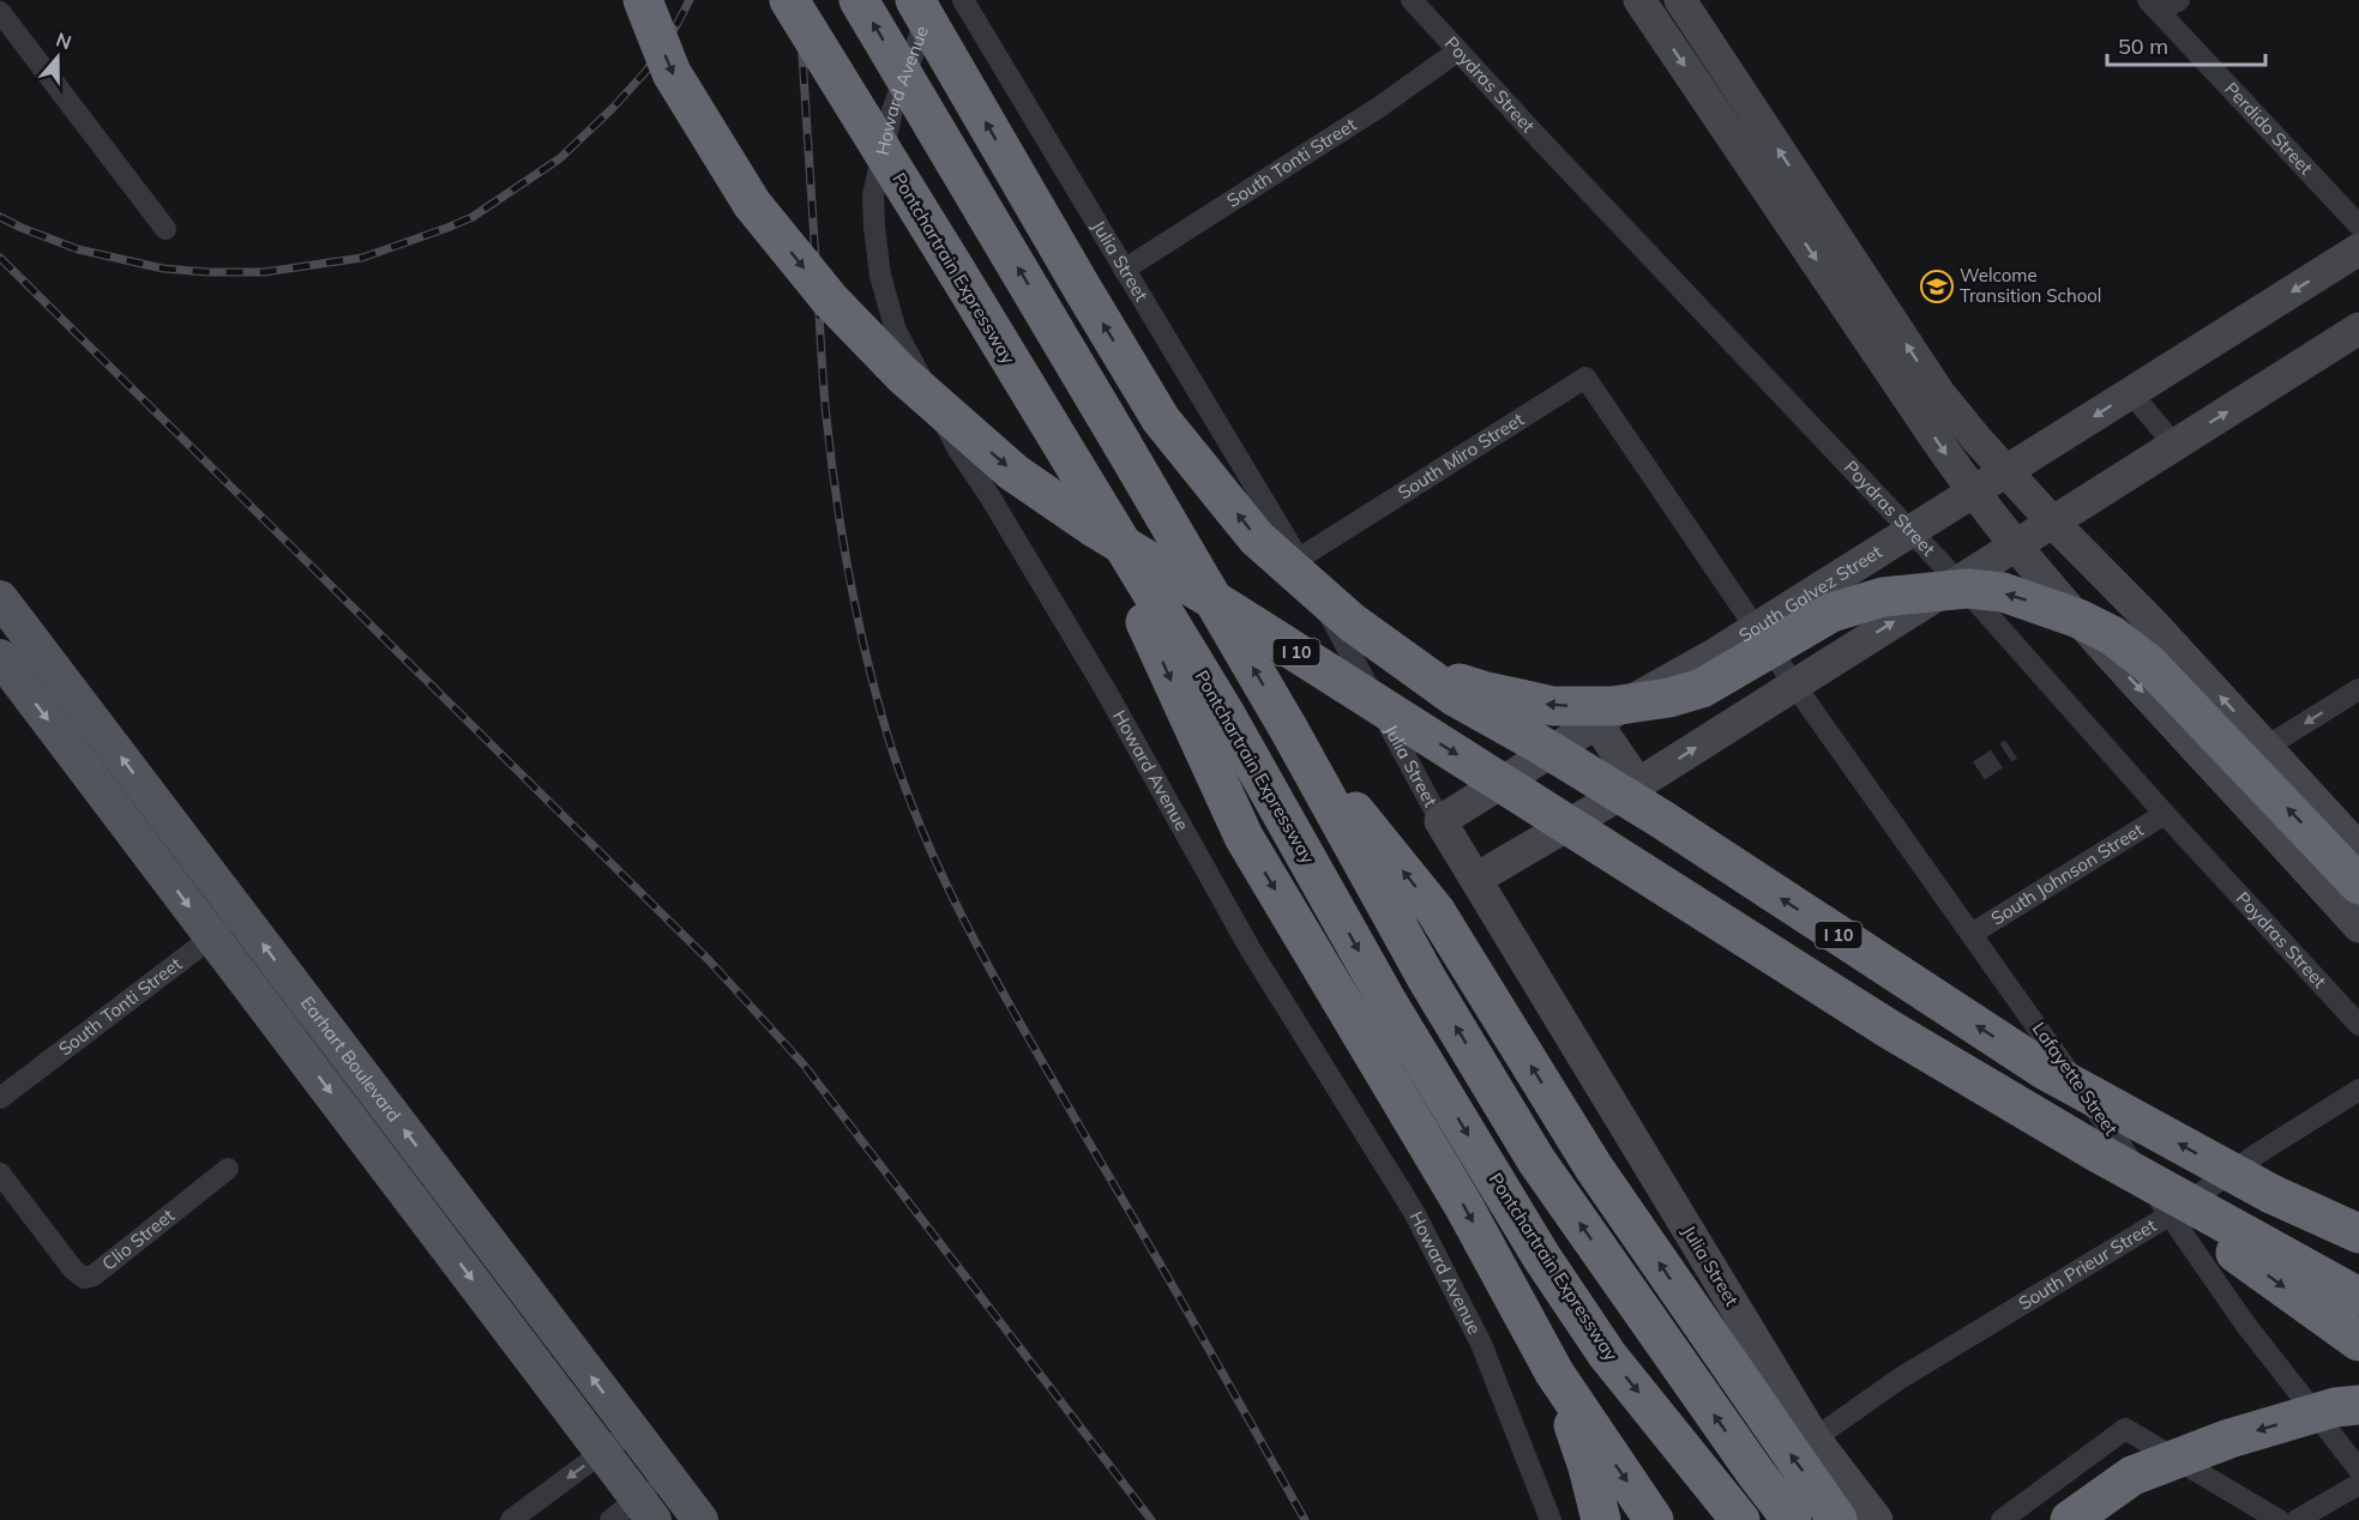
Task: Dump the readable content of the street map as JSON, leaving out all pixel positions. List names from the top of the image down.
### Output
{
  "streets": {
    "highway": ["Pontchartrain Expressway", "I 10"],
    "main road": ["Earhart Boulevard"],
    "street": [
      "Poydras Street",
      "Howard Avenue",
      "Perdido Street",
      "South Tonti Street",
      "Julia Street",
      "South Miro Street",
      "South Galvez Street",
      "South Johnson Street",
      "Lafayette Street",
      "Clio Street",
      "South Prieur Street"
    ]
  },
  "crossings": [
    ["Poydras Street", "South Tonti Street"],
    ["Poydras Street", "South Galvez Street"],
    ["Poydras Street", "South Johnson Street"],
    ["South Tonti Street", "Julia Street"],
    ["South Tonti Street", "Earhart Boulevard"],
    ["Julia Street", "South Miro Street"],
    ["Julia Street", "South Galvez Street"],
    ["Julia Street", "South Prieur Street"],
    ["South Miro Street", "Lafayette Street"],
    ["South Galvez Street", "Lafayette Street"],
    ["South Johnson Street", "Lafayette Street"],
    ["Lafayette Street", "South Prieur Street"]
  ],
  "places": {
    "school or university": ["Welcome Transition School"]
  },
  "scale_bar": "50 m",
  "north": "top"
}
